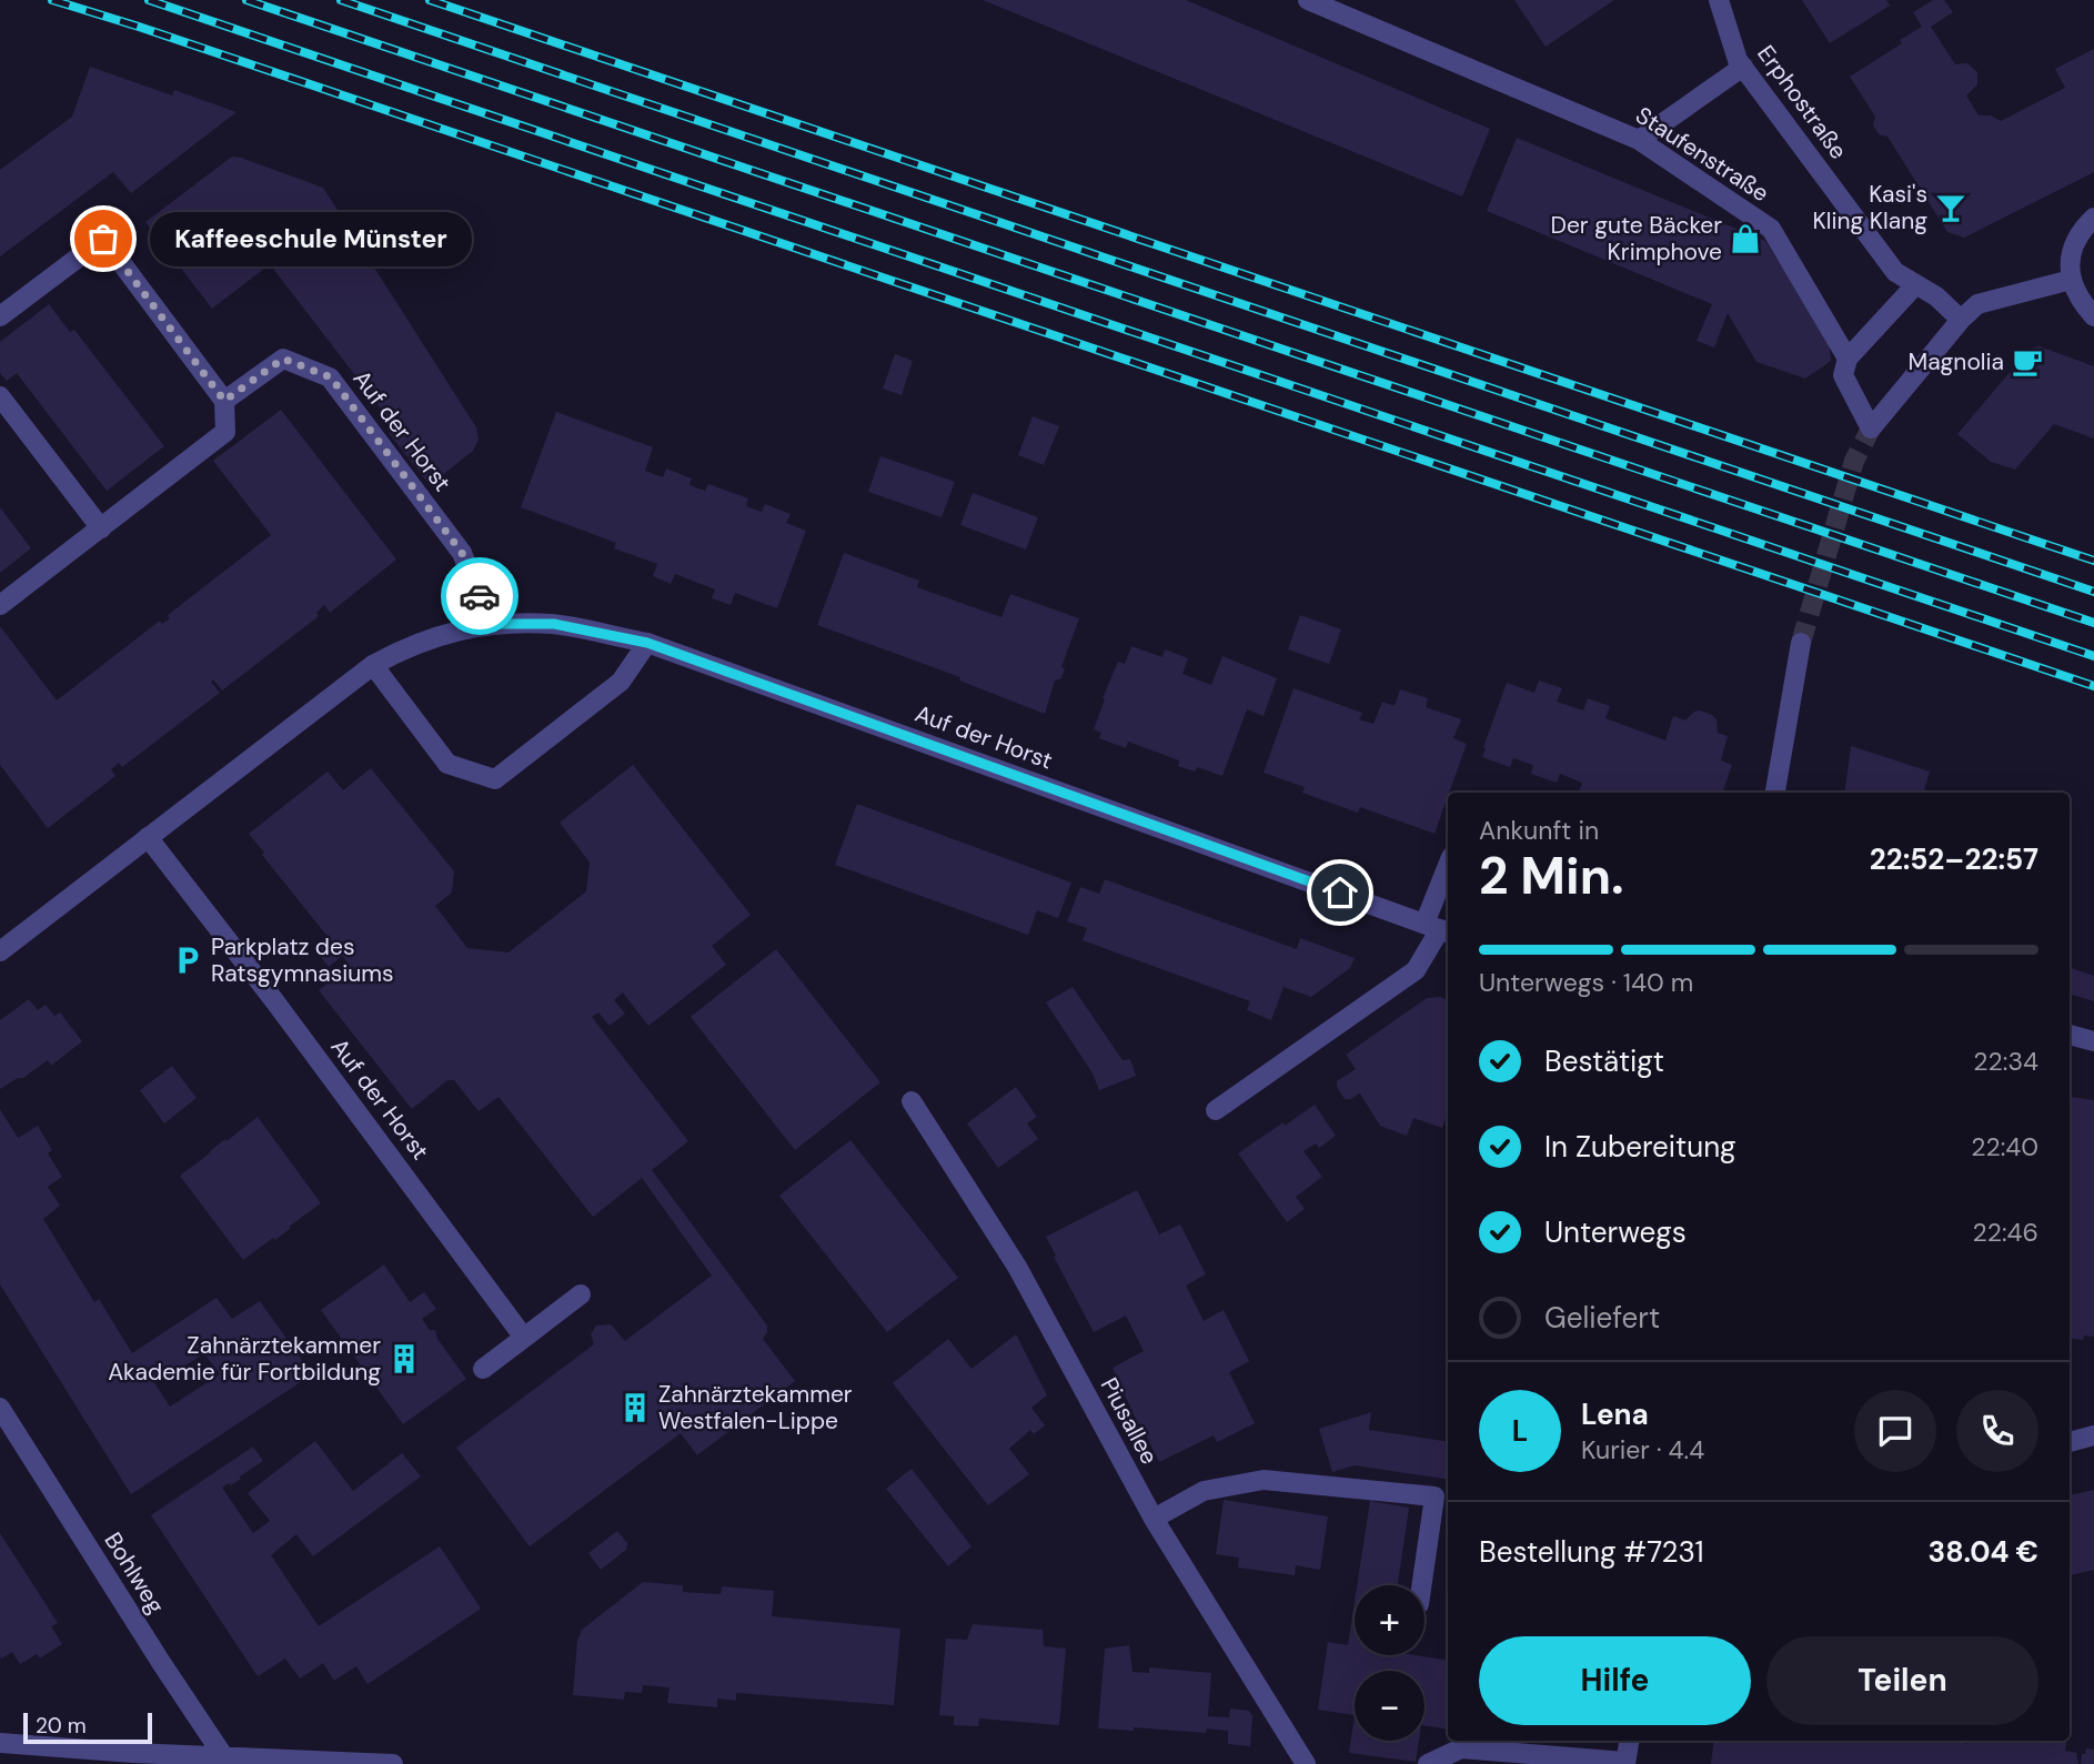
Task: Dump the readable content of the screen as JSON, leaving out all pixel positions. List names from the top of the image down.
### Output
{
  "streets": {
    "street": [
      "Erphostraße",
      "Staufenstraße",
      "Auf der Horst",
      "Piusallee",
      "Bohlweg"
    ]
  },
  "crossings": [
    ["Erphostraße", "Staufenstraße"]
  ],
  "places": {
    "bar": ["Kasi's Kling Klang"],
    "other": ["Kaffeeschule Münster"],
    "shop": ["Der gute Bäcker Krimphove"],
    "cafe": ["Magnolia"],
    "parking": ["Parkplatz des Ratsgymnasiums"],
    "building": ["Zahnärztekammer Akademie für Fortbildung", "Zahnärztekammer Westfalen-Lippe"]
  },
  "scale_bar": "20 m",
  "page": {
    "bubble": "Kaffeeschule Münster",
    "heading": ["2 Min.", "Ankunft in", "22:52–22:57"],
    "panel": [
      "Lena",
      "Kurier · 4.4",
      "Bestellung #7231",
      "38.04 €"
    ],
    "bar": "Unterwegs · 140 m",
    "list": [
      ["Bestätigt", "22:34"],
      ["In Zubereitung", "22:40"],
      ["Unterwegs", "22:46"],
      "Geliefert"
    ],
    "round": "L",
    "map_buttons": ["+", "−"],
    "buttons": ["Hilfe", "Teilen"],
    "scale": "20 m"
  }
}
